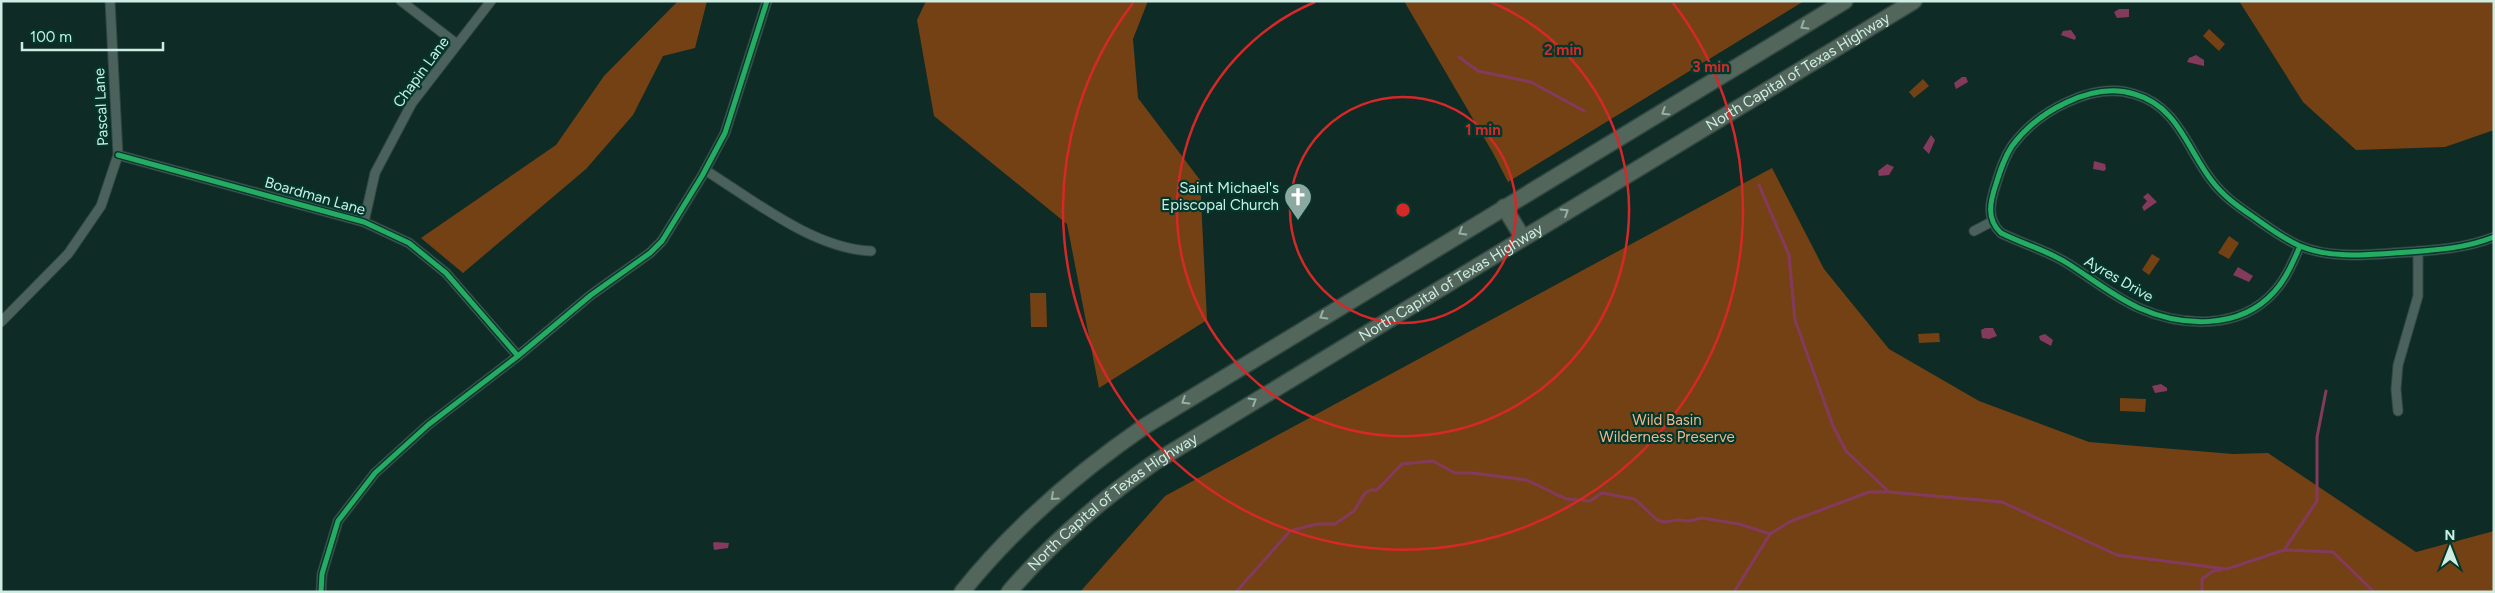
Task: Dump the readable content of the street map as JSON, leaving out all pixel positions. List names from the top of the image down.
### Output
{
  "streets": {
    "highway": ["North Capital of Texas Highway"],
    "street": [
      "Chapin Lane",
      "Pascal Lane",
      "Boardman Lane",
      "Ayres Drive"
    ]
  },
  "crossings": [
    ["Chapin Lane", "Boardman Lane"],
    ["Pascal Lane", "Boardman Lane"]
  ],
  "parks": ["Wild Basin Wilderness Preserve"],
  "places": {
    "church": ["Saint Michael's Episcopal Church"]
  },
  "scale_bar": "100 m",
  "north": "top",
  "rings": ["2 min", "3 min", "1 min"]
}
